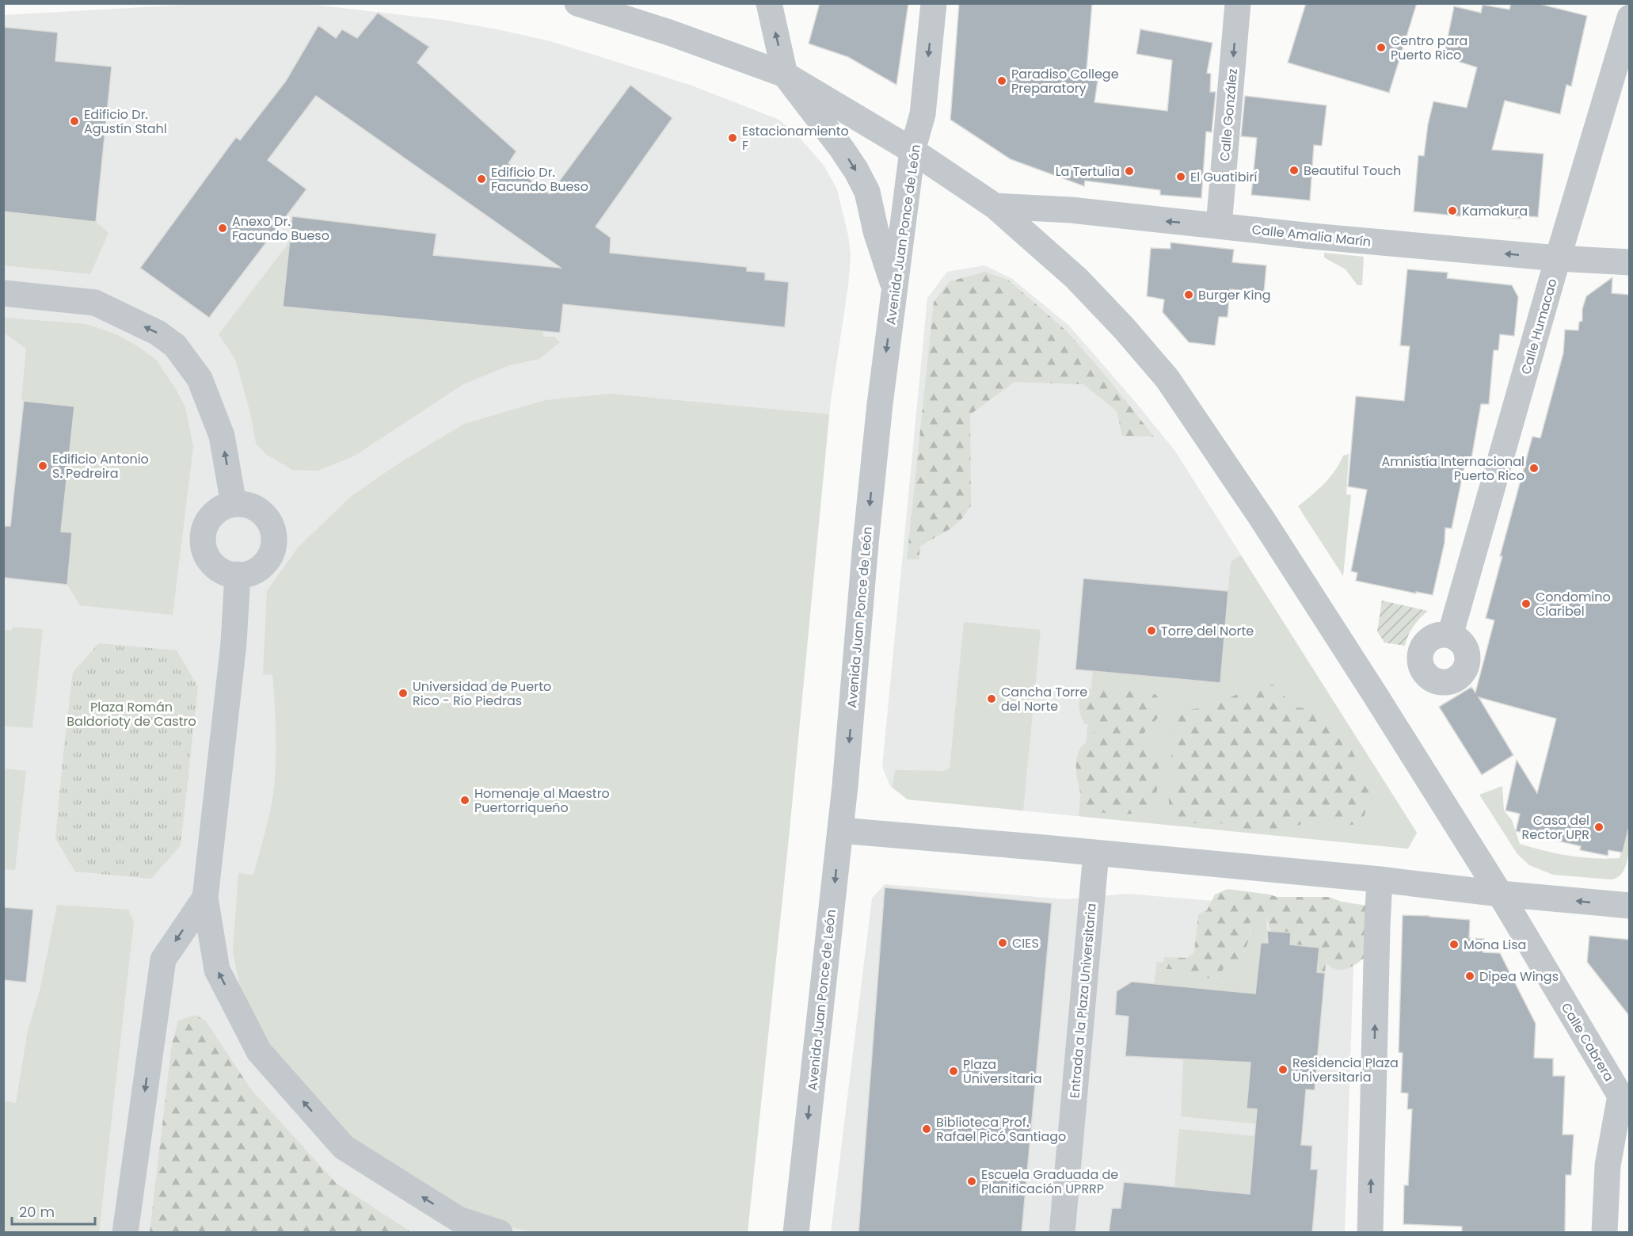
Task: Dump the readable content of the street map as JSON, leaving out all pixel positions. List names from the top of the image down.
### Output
{
  "streets": {
    "street": [
      "Calle González",
      "Avenida Juan Ponce de León",
      "Calle Amalia Marín",
      "Calle Humacao",
      "Entrada a la Plaza Universitaria",
      "Calle Cabrera"
    ]
  },
  "crossings": [
    ["Calle González", "Calle Amalia Marín"],
    ["Avenida Juan Ponce de León", "Calle Cabrera"],
    ["Calle Amalia Marín", "Calle Humacao"],
    ["Calle Amalia Marín", "Calle Cabrera"]
  ],
  "one_way": ["Calle González", "Avenida Juan Ponce de León", "Calle Amalia Marín"],
  "parks": ["Plaza Román Baldorioty de Castro"],
  "places": [
    "Centro para Puerto Rico",
    "Paradiso College Preparatory",
    "Edificio Dr. Agustín Stahl",
    "Estacionamiento F",
    "Beautiful Touch",
    "La Tertulia",
    "El Guatibirí",
    "Edificio Dr. Facundo Bueso",
    "Kamakura",
    "Anexo Dr. Facundo Bueso",
    "Burger King",
    "Edificio Antonio S. Pedreira",
    "Amnistía Internacional Puerto Rico",
    "Condomino Claribel",
    "Torre del Norte",
    "Universidad de Puerto Rico - Río Piedras",
    "Cancha Torre del Norte",
    "Homenaje al Maestro Puertorriqueño",
    "Casa del Rector UPR",
    "CIES",
    "Mona Lisa",
    "Dipea Wings",
    "Residencia Plaza Universitaria",
    "Plaza Universitaria",
    "Biblioteca Prof. Rafael Picó Santiago",
    "Escuela Graduada de Planificación UPRRP"
  ],
  "scale_bar": "20 m"
}
